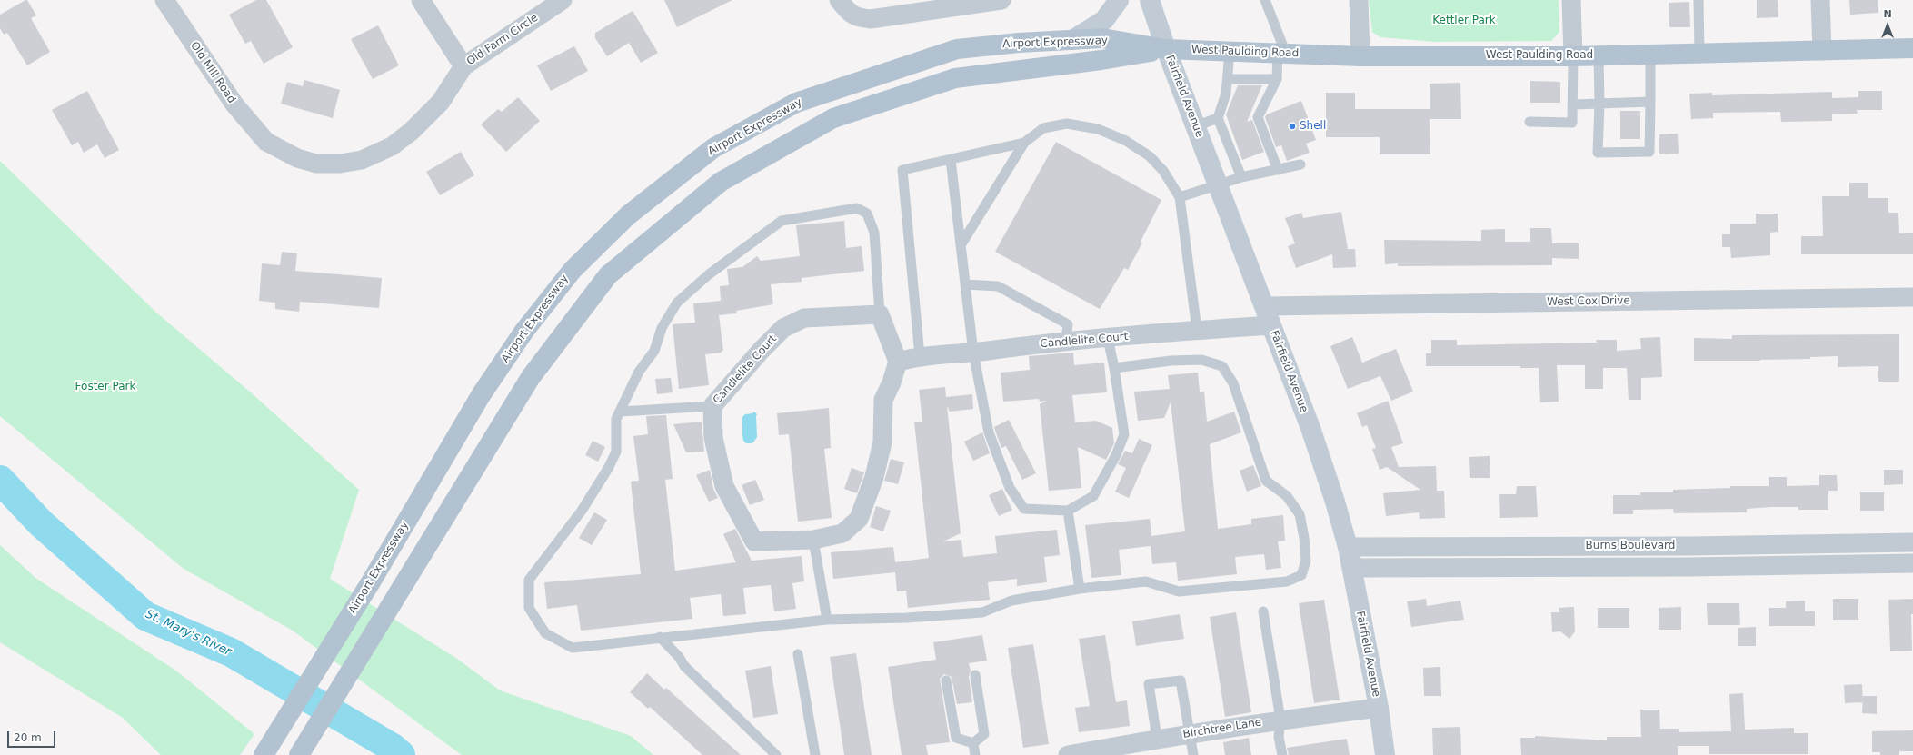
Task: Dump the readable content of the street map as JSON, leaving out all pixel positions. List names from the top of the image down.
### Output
{
  "streets": {
    "main road": ["Airport Expressway", "West Paulding Road", "Fairfield Avenue"],
    "street": [
      "Old Farm Circle",
      "Old Mill Road",
      "West Cox Drive",
      "Candlelite Court",
      "Burns Boulevard",
      "Birchtree Lane"
    ]
  },
  "crossings": [
    ["Old Farm Circle", "Old Mill Road"],
    ["Airport Expressway", "West Paulding Road"],
    ["Airport Expressway", "Fairfield Avenue"],
    ["West Paulding Road", "Fairfield Avenue"],
    ["Fairfield Avenue", "West Cox Drive"],
    ["Fairfield Avenue", "Candlelite Court"],
    ["Fairfield Avenue", "Burns Boulevard"],
    ["Fairfield Avenue", "Birchtree Lane"]
  ],
  "water": ["St. Mary's River"],
  "parks": ["Kettler Park", "Foster Park"],
  "places": ["Shell"],
  "scale_bar": "20 m",
  "north": "top"
}
